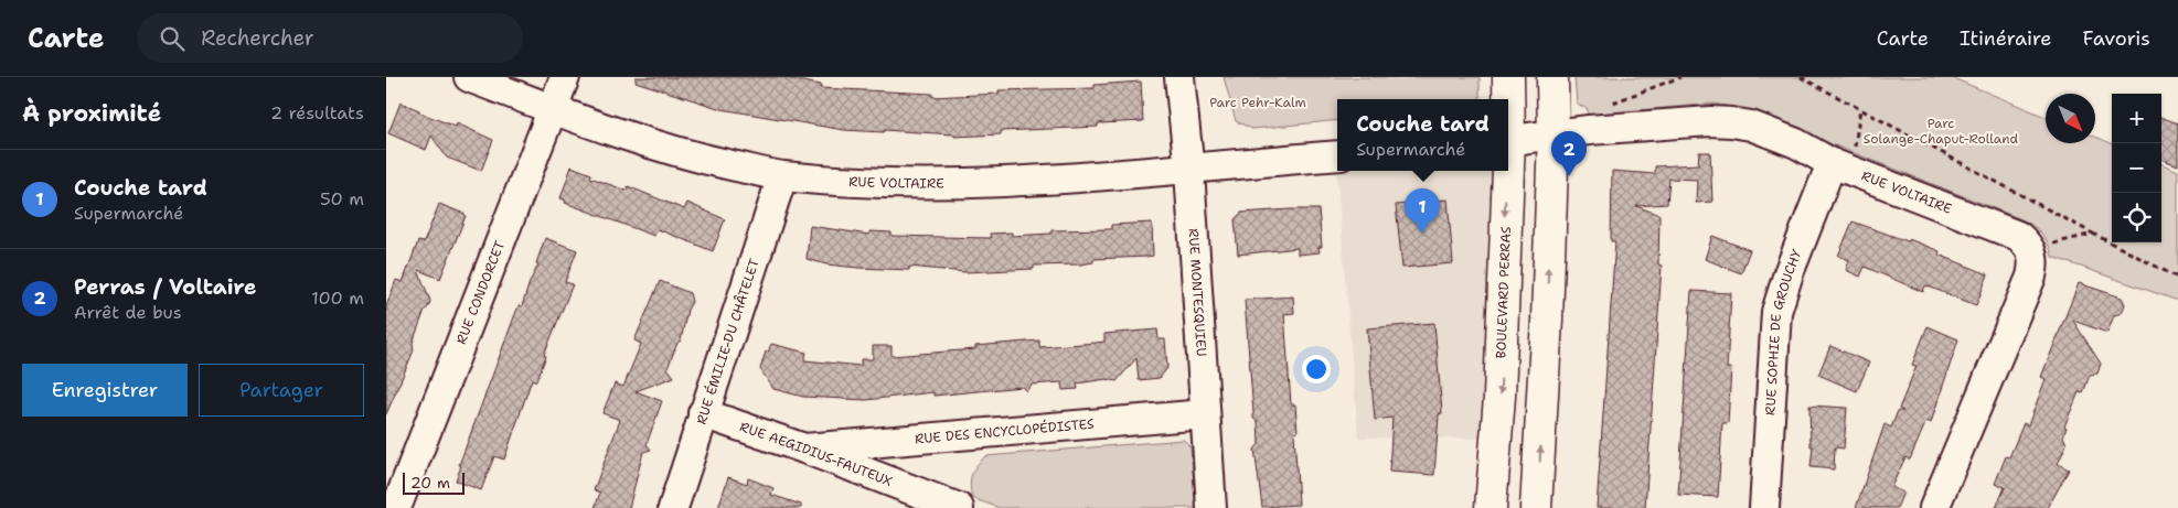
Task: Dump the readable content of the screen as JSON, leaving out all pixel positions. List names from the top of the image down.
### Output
{
  "streets": {
    "main road": ["BOULEVARD PERRAS"],
    "street": [
      "RUE VOLTAIRE",
      "RUE CONDORCET",
      "RUE MONTESQUIEU",
      "RUE SOPHIE DE GROUCHY",
      "RUE ÉMILIE-DU CHÂTELET",
      "RUE DES ENCYCLOPÉDISTES",
      "RUE AEGIDIUS-FAUTEUX"
    ]
  },
  "crossings": [
    ["RUE VOLTAIRE", "RUE CONDORCET"],
    ["RUE VOLTAIRE", "RUE MONTESQUIEU"],
    ["RUE VOLTAIRE", "RUE SOPHIE DE GROUCHY"],
    ["RUE VOLTAIRE", "RUE ÉMILIE-DU CHÂTELET"],
    ["RUE MONTESQUIEU", "RUE DES ENCYCLOPÉDISTES"],
    ["RUE ÉMILIE-DU CHÂTELET", "RUE AEGIDIUS-FAUTEUX"],
    ["RUE DES ENCYCLOPÉDISTES", "RUE AEGIDIUS-FAUTEUX"]
  ],
  "parks": ["Parc Pehr-Kalm", "Parc Solange-Chaput-Rolland"],
  "scale_bar": "20 m",
  "north": "bottom right",
  "page": {
    "header": "Carte",
    "search": "Rechercher",
    "nav": ["Carte", "Itinéraire", "Favoris"],
    "heading": ["À proximité", "2 résultats"],
    "map_buttons": ["+", "−"],
    "popup": ["Couche tard", "Supermarché"],
    "pins": ["2", "1"],
    "list": [
      {
        "mark": "1",
        "name": "Couche tard",
        "note": "Supermarché",
        "value": "50 m"
      },
      {
        "mark": "2",
        "name": "Perras / Voltaire",
        "note": "Arrêt de bus",
        "value": "100 m"
      }
    ],
    "buttons": ["Enregistrer", "Partager"],
    "scale": "20 m"
  }
}
